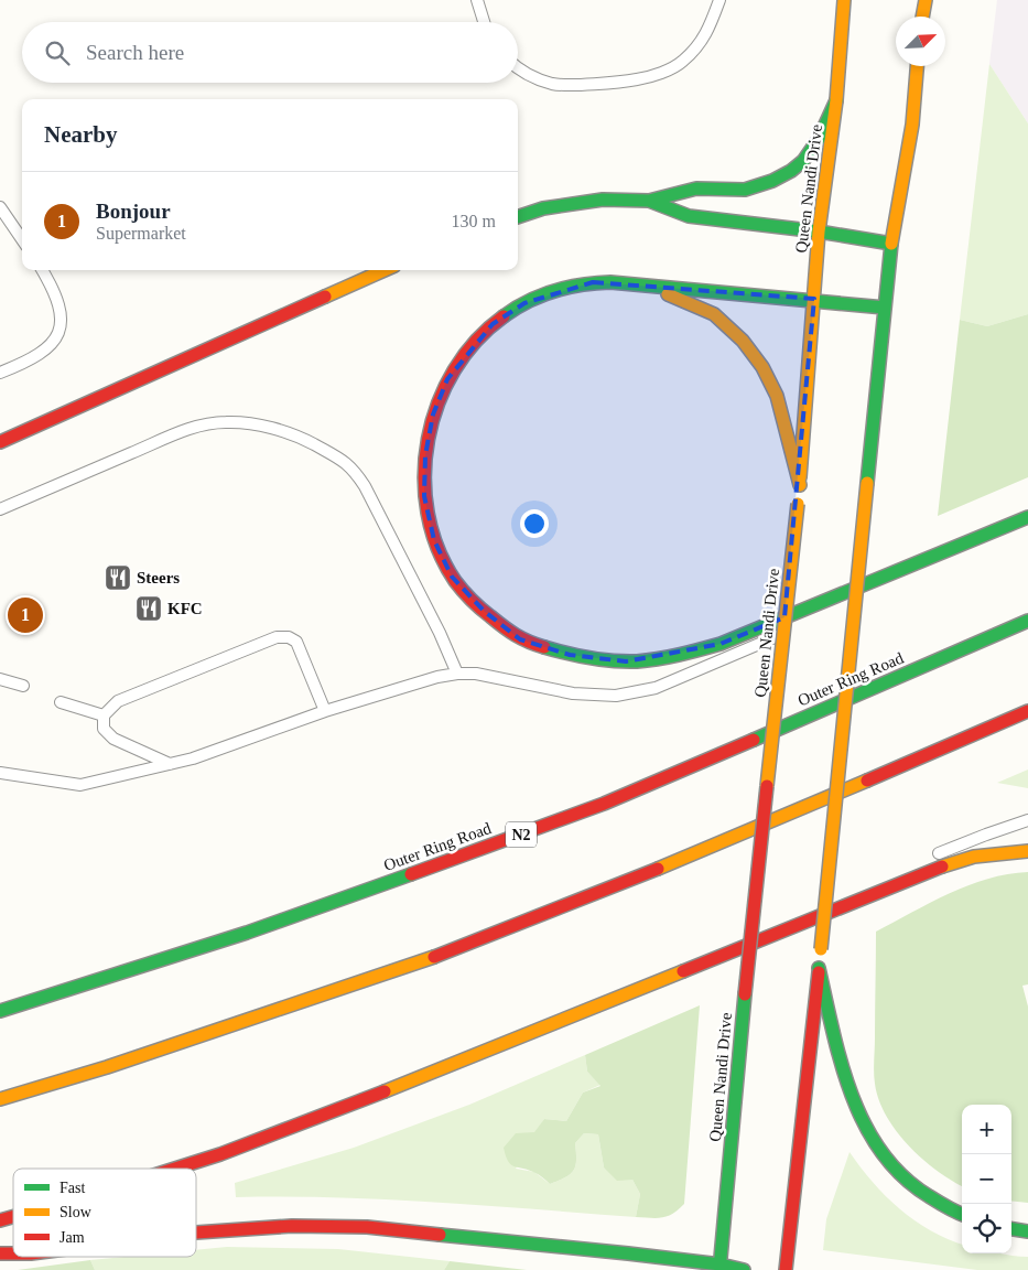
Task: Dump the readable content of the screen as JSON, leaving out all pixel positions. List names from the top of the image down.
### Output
{
  "streets": {
    "main road": ["Queen Nandi Drive", "Outer Ring Road", "N2"]
  },
  "places": {
    "restaurant": ["Steers", "KFC"]
  },
  "legend": ["Fast", "Slow", "Jam"],
  "north": "top right",
  "page": {
    "search": "Search here",
    "heading": "Nearby",
    "list": [
      {
        "mark": "1",
        "name": "Bonjour",
        "note": "Supermarket",
        "value": "130 m"
      }
    ],
    "pins": "1",
    "map_buttons": ["+", "−"]
  }
}
